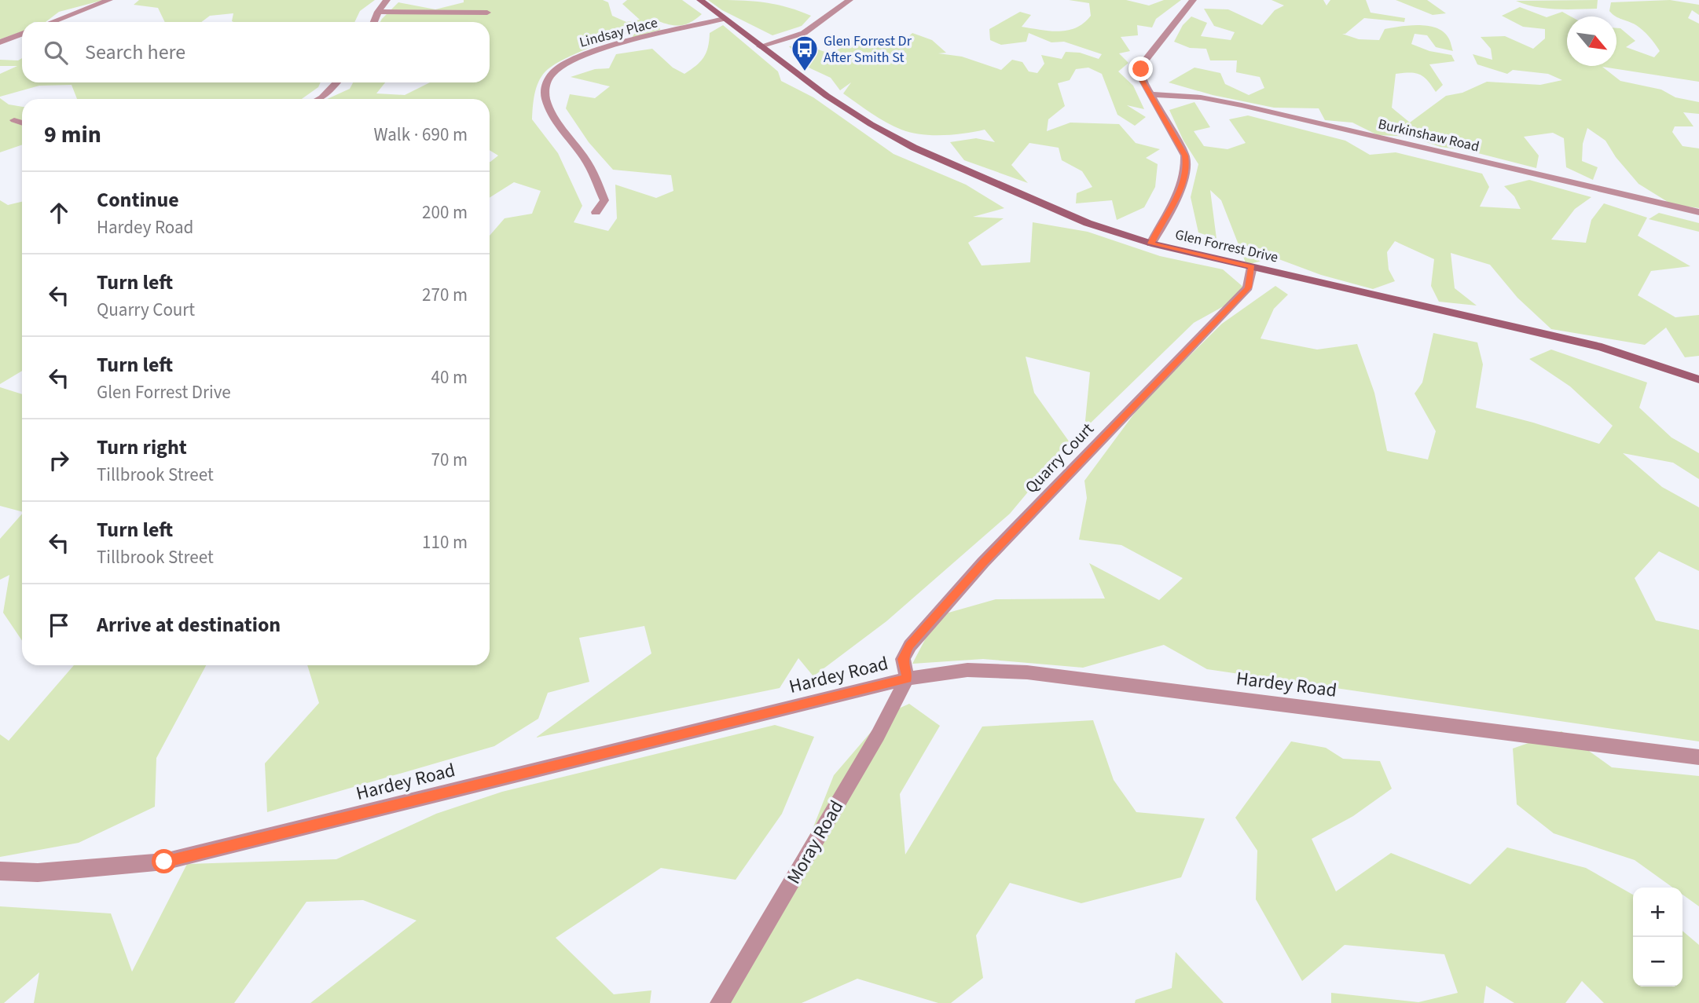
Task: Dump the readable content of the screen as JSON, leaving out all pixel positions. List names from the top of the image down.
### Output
{
  "streets": {
    "street": [
      "Lindsay Place",
      "Burkinshaw Road",
      "Glen Forrest Drive",
      "Quarry Court",
      "Hardey Road",
      "Moray Road"
    ]
  },
  "crossings": [
    ["Lindsay Place", "Glen Forrest Drive"],
    ["Glen Forrest Drive", "Quarry Court"],
    ["Quarry Court", "Hardey Road"],
    ["Quarry Court", "Moray Road"],
    ["Hardey Road", "Moray Road"]
  ],
  "places": {
    "bus stop": ["Glen Forrest Dr After Smith St"]
  },
  "north": "bottom right",
  "page": {
    "search": "Search here",
    "heading": ["9 min", "Walk · 690 m"],
    "list": [
      ["Continue", "Hardey Road", "200 m"],
      ["Turn left", "Quarry Court", "270 m"],
      ["Turn left", "Glen Forrest Drive", "40 m"],
      ["Turn right", "Tillbrook Street", "70 m"],
      ["Turn left", "Tillbrook Street", "110 m"],
      "Arrive at destination"
    ],
    "map_buttons": ["+", "−"]
  }
}
